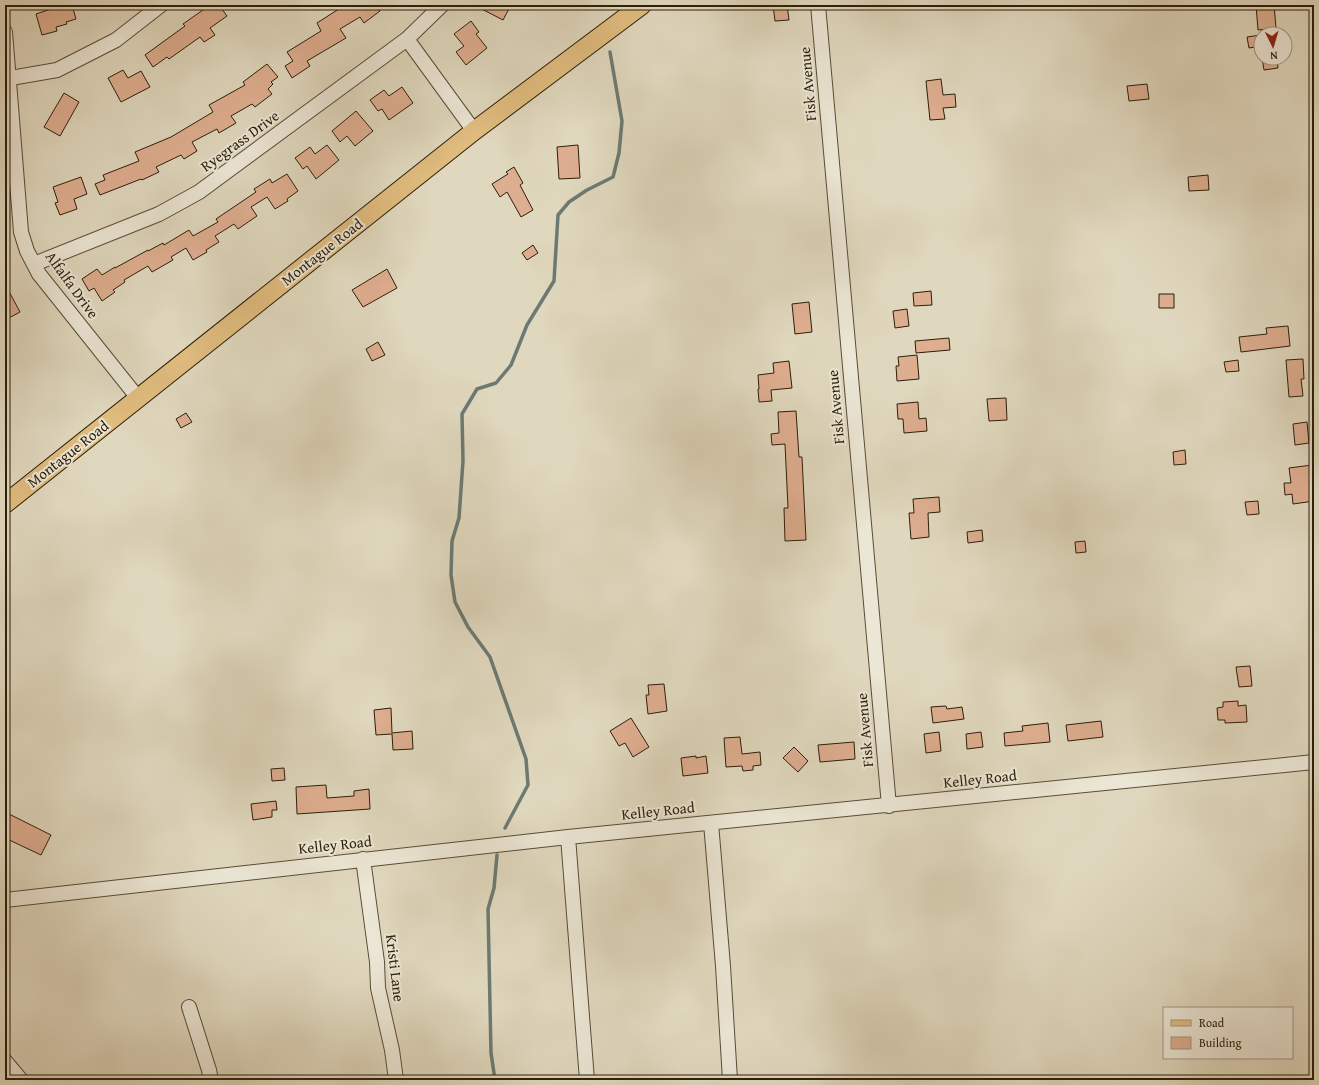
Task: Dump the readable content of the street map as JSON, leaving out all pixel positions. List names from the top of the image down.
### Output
{
  "streets": {
    "main road": ["Montague Road"],
    "street": [
      "Fisk Avenue",
      "Ryegrass Drive",
      "Alfalfa Drive",
      "Kelley Road",
      "Kristi Lane"
    ]
  },
  "crossings": [
    ["Fisk Avenue", "Kelley Road"],
    ["Ryegrass Drive", "Alfalfa Drive"],
    ["Montague Road", "Alfalfa Drive"],
    ["Kelley Road", "Kristi Lane"]
  ],
  "legend": ["Road", "Building"],
  "north": "bottom"
}
